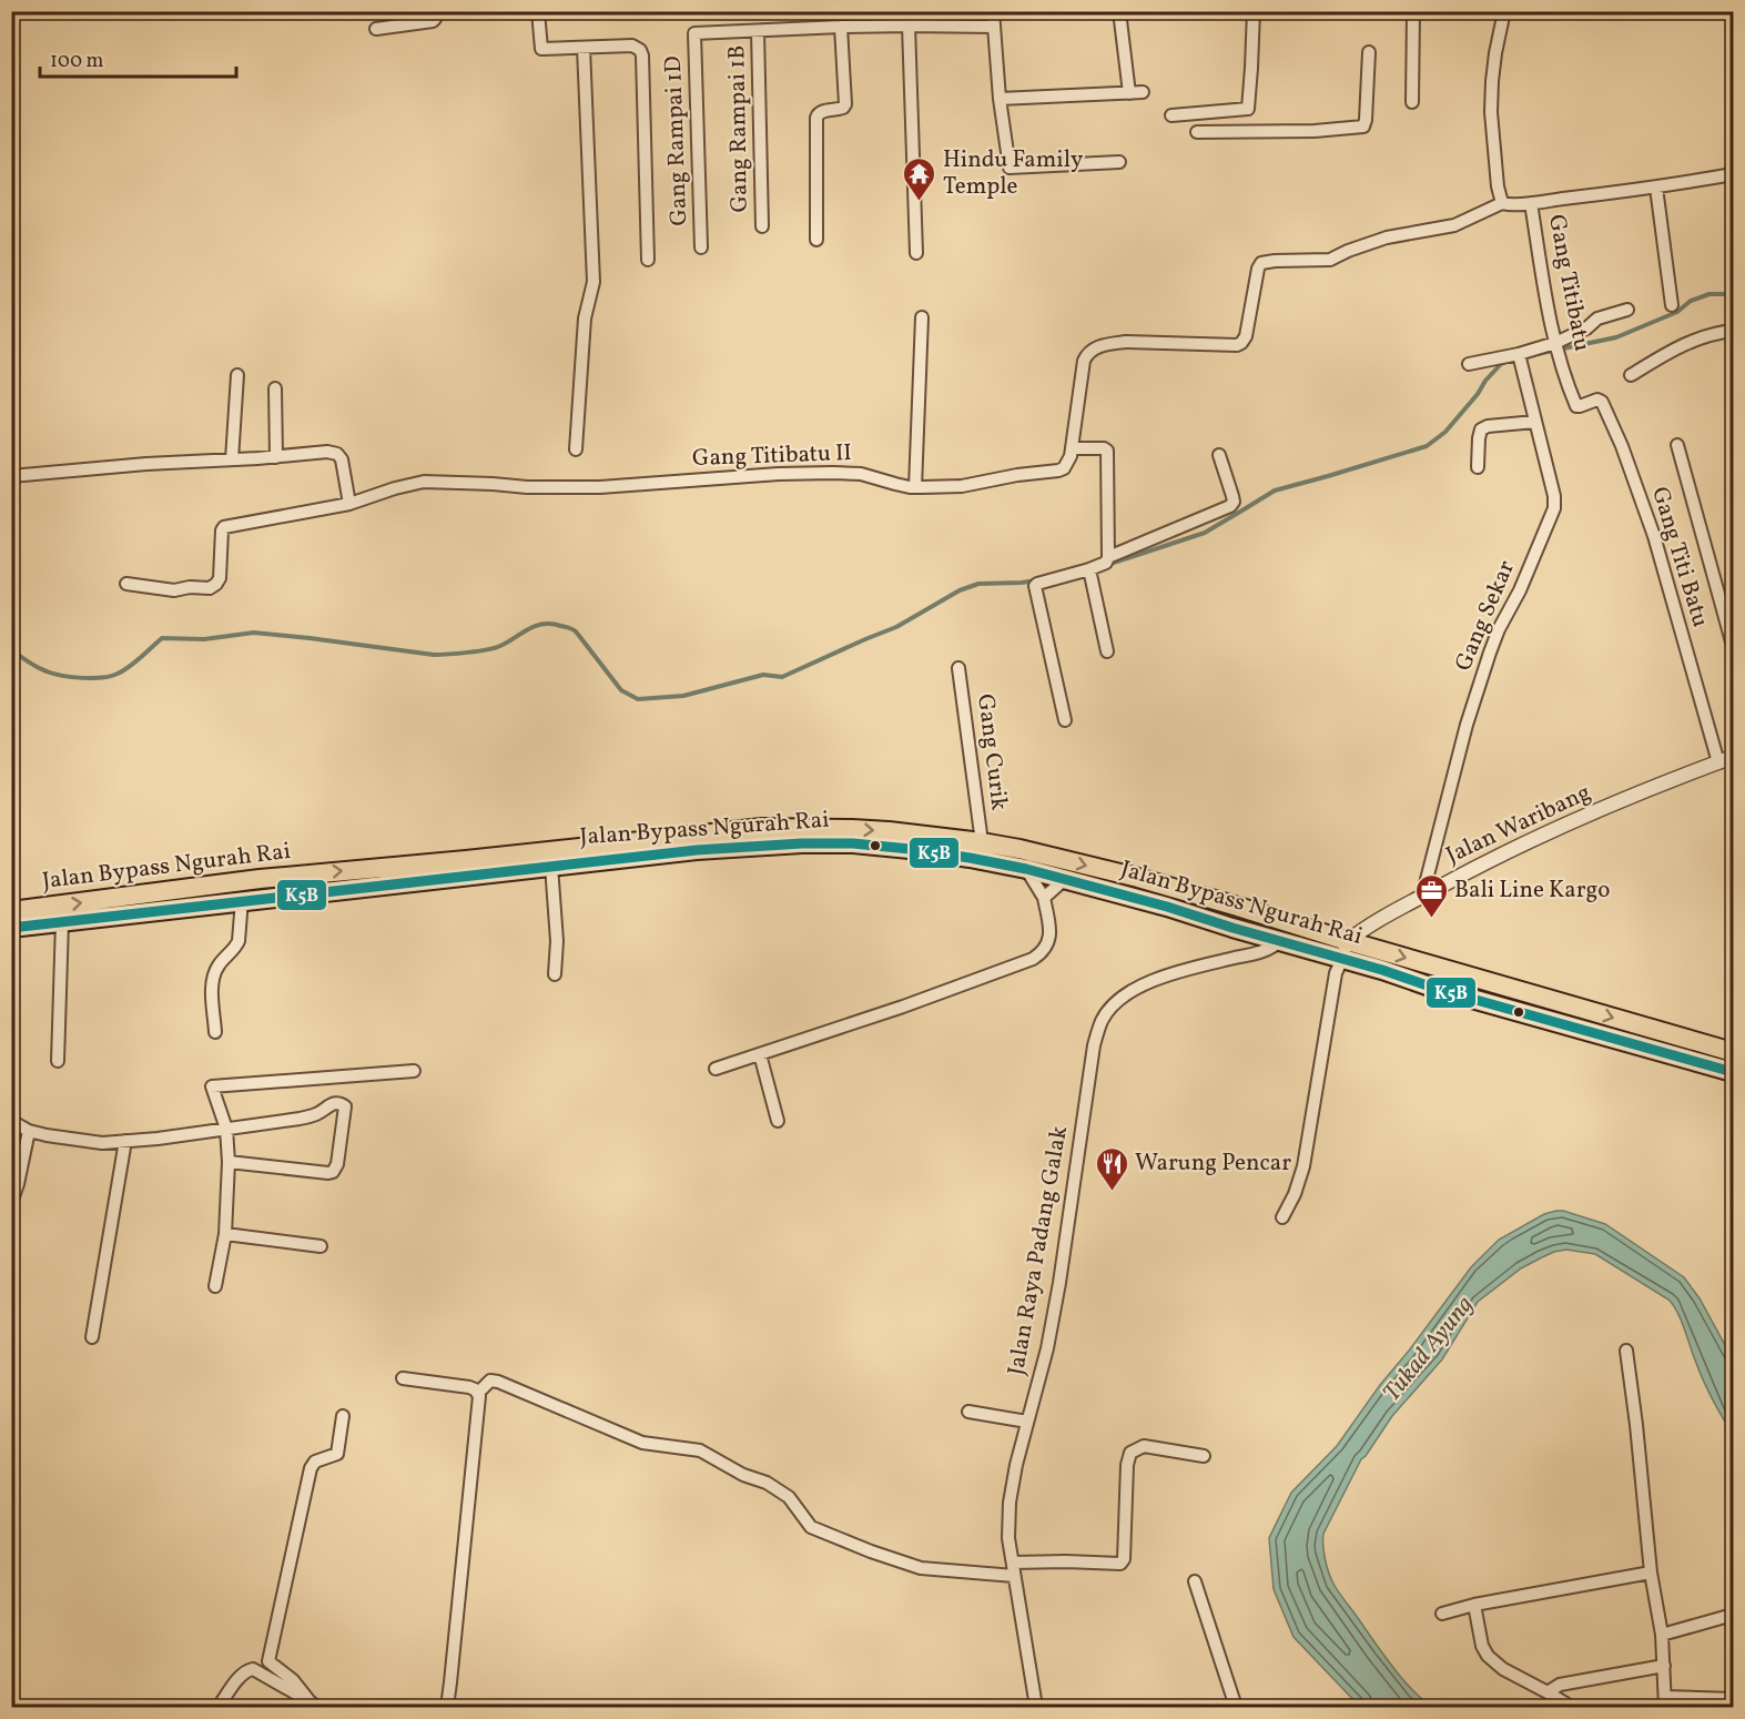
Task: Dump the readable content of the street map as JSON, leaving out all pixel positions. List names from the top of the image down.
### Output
{
  "streets": {
    "highway": ["Jalan Bypass Ngurah Rai"],
    "street": [
      "Gang Rampai 1B",
      "Gang Rampai 1D",
      "Gang Titibatu",
      "Gang Titibatu II",
      "Gang Titi Batu",
      "Gang Sekar",
      "Gang Curik",
      "Jalan Waribang",
      "Jalan Raya Padang Galak"
    ]
  },
  "crossings": [
    ["Gang Rampai 1B", "Gang Rampai 1D"],
    ["Gang Titibatu", "Gang Titi Batu"],
    ["Gang Titi Batu", "Jalan Waribang"],
    ["Gang Sekar", "Jalan Waribang"],
    ["Gang Curik", "Jalan Bypass Ngurah Rai"],
    ["Jalan Waribang", "Jalan Bypass Ngurah Rai"],
    ["Jalan Bypass Ngurah Rai", "Jalan Raya Padang Galak"]
  ],
  "water": ["Tukad Ayung"],
  "places": {
    "temple": ["Hindu Family Temple"],
    "office": ["Bali Line Kargo"],
    "restaurant": ["Warung Pencar"]
  },
  "lines": ["transit line K5B"],
  "scale_bar": "100 m"
}
